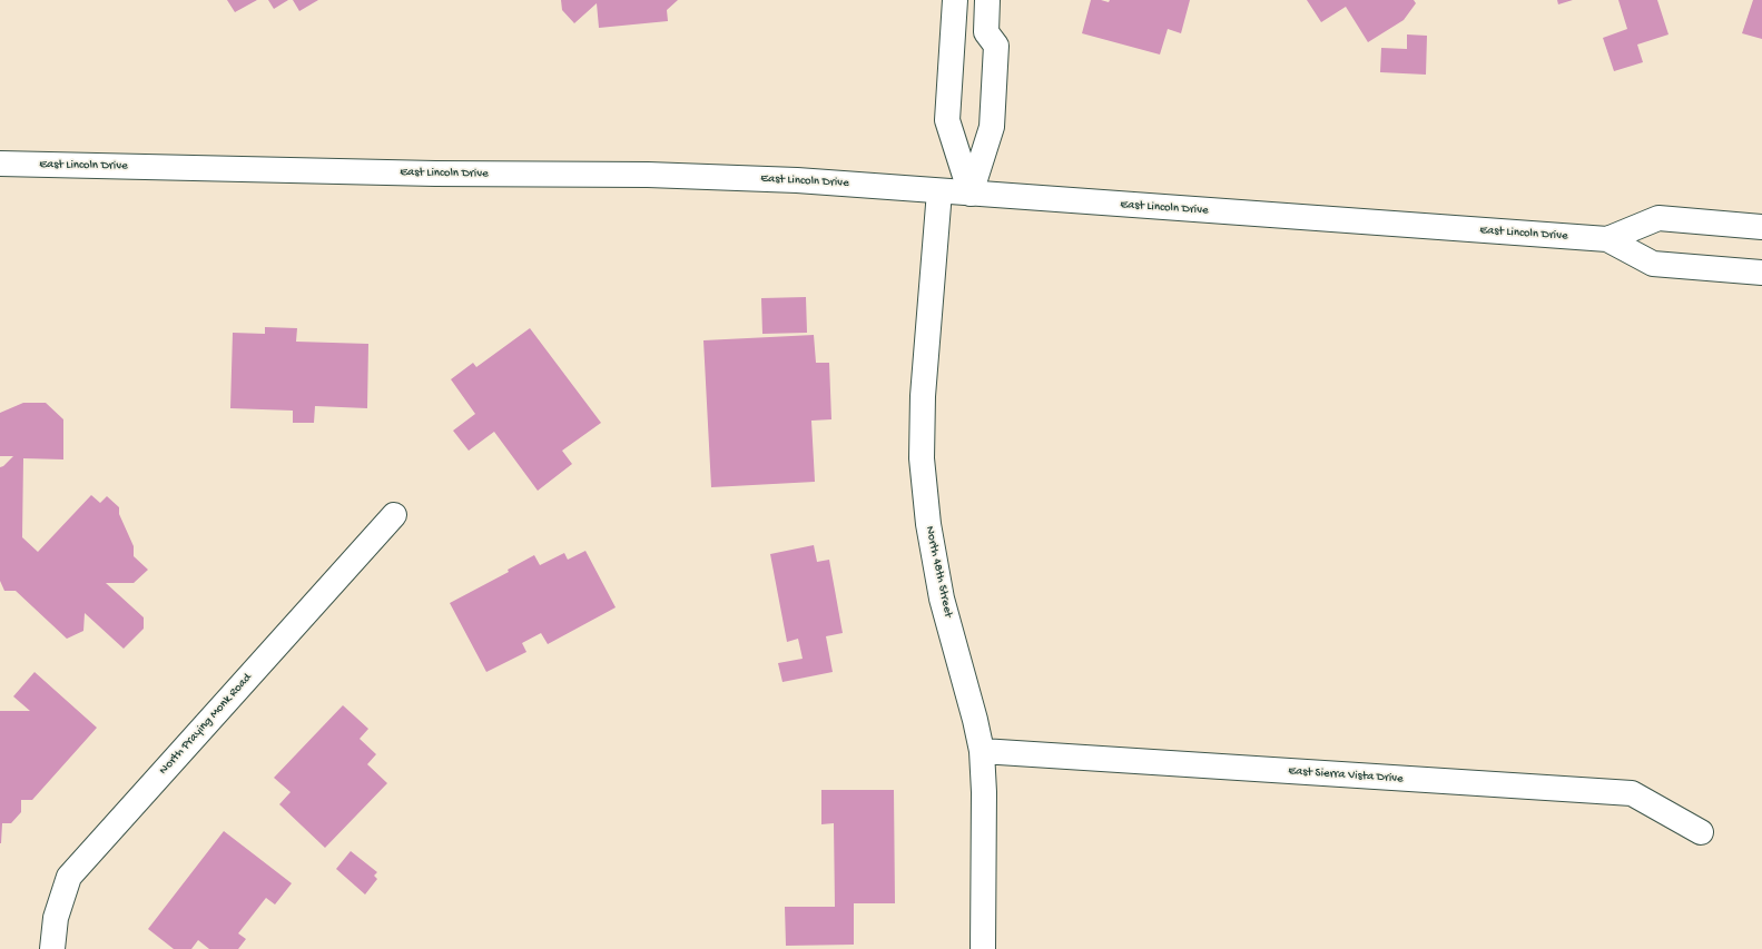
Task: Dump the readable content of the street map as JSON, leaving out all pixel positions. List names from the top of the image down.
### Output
{
  "streets": {
    "street": [
      "East Lincoln Drive",
      "North 48th Street",
      "North Praying Monk Road",
      "East Sierra Vista Drive"
    ]
  },
  "crossings": [
    ["East Lincoln Drive", "North 48th Street"],
    ["North 48th Street", "East Sierra Vista Drive"]
  ]
}
